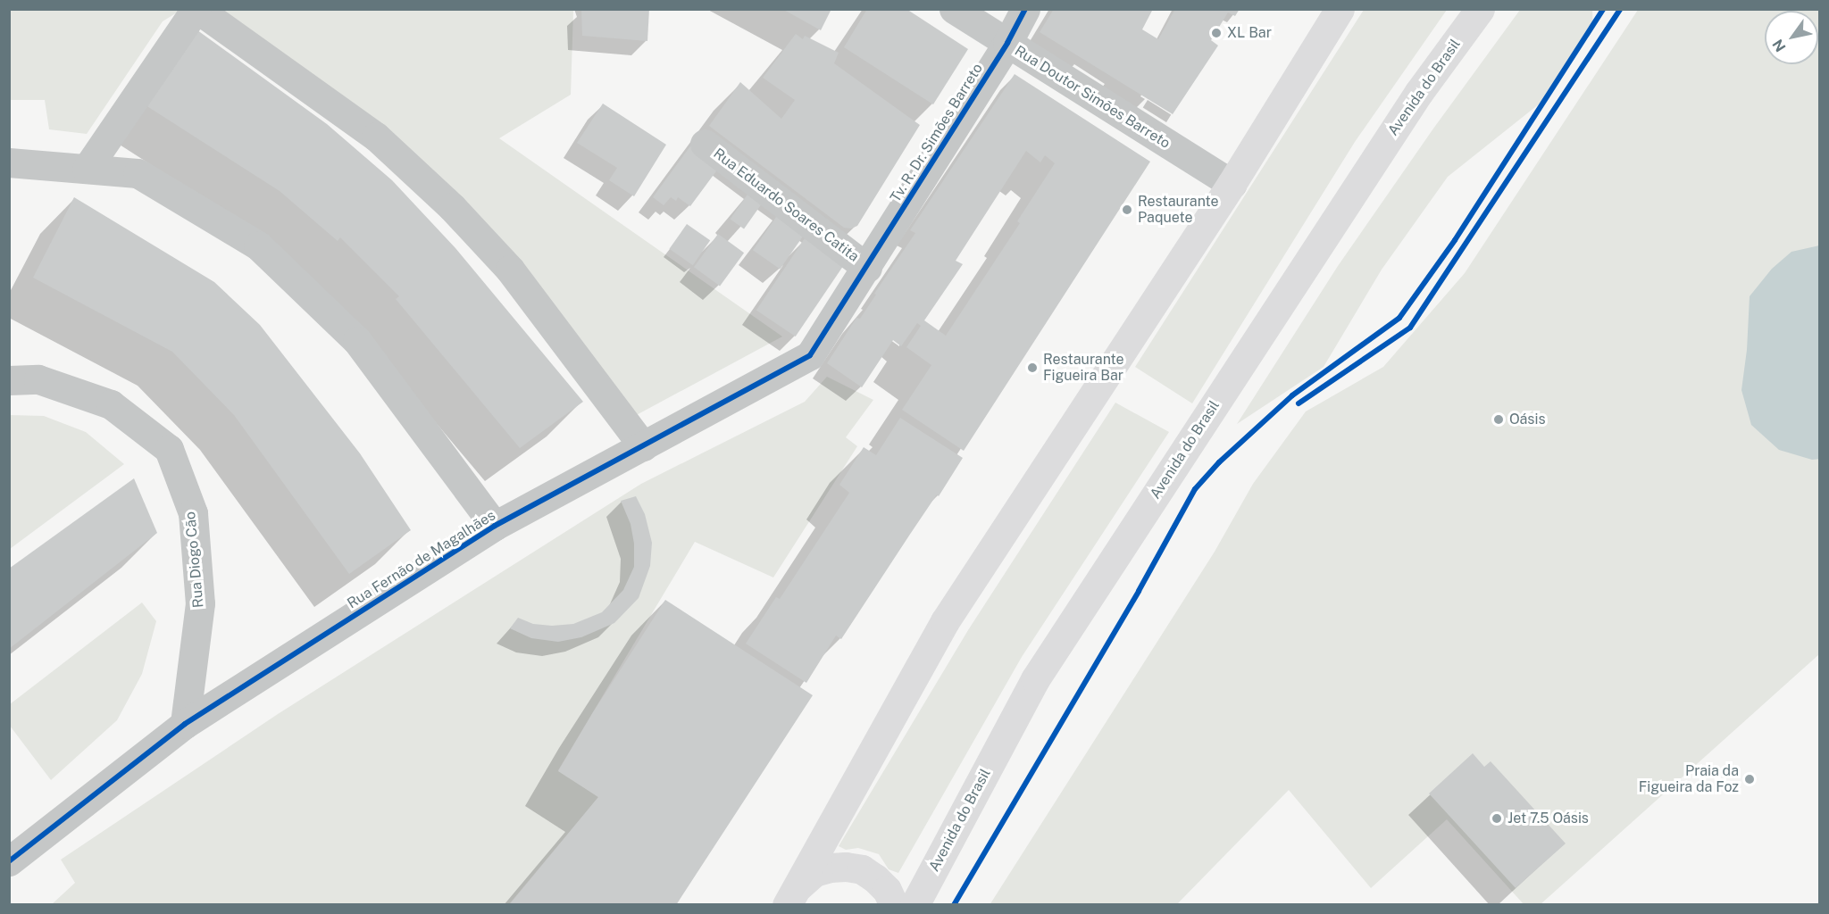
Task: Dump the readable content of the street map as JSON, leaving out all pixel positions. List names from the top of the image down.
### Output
{
  "streets": {
    "main road": ["Avenida do Brasil"],
    "street": [
      "Rua Doutor Simões Barreto",
      "Tv. R. Dr. Simões Barreto",
      "Rua Eduardo Soares Catita",
      "Rua Diogo Cão",
      "Rua Fernão de Magalhães"
    ]
  },
  "crossings": [
    ["Rua Doutor Simões Barreto", "Tv. R. Dr. Simões Barreto"],
    ["Tv. R. Dr. Simões Barreto", "Rua Eduardo Soares Catita"],
    ["Tv. R. Dr. Simões Barreto", "Rua Fernão de Magalhães"],
    ["Rua Eduardo Soares Catita", "Rua Fernão de Magalhães"],
    ["Rua Diogo Cão", "Rua Fernão de Magalhães"]
  ],
  "places": [
    "XL Bar",
    "Restaurante Paquete",
    "Restaurante Figueira Bar",
    "Oásis",
    "Praia da Figueira da Foz",
    "Jet 7.5 Oásis"
  ],
  "north": "bottom left"
}
